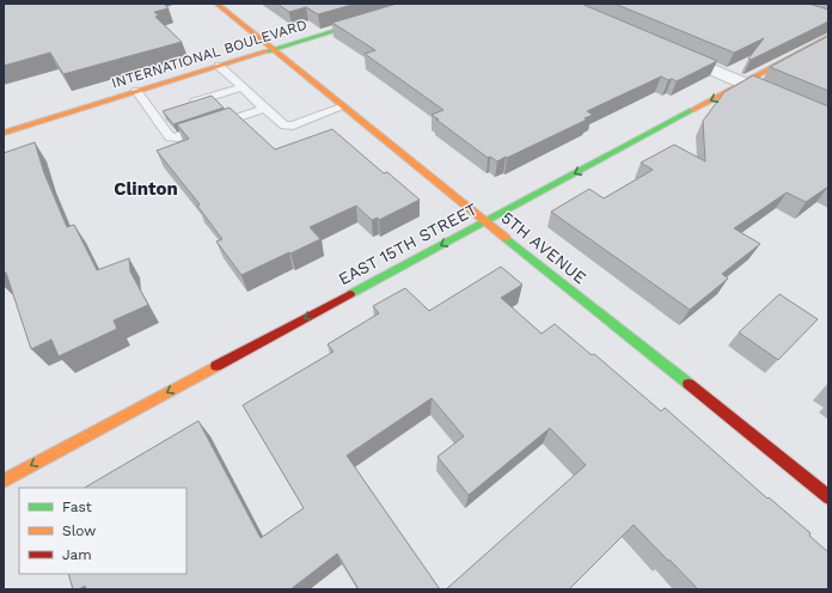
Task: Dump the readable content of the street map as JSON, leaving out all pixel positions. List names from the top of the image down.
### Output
{
  "streets": {
    "main road": ["INTERNATIONAL BOULEVARD", "EAST 15TH STREET", "5TH AVENUE"]
  },
  "crossings": [
    ["INTERNATIONAL BOULEVARD", "5TH AVENUE"],
    ["EAST 15TH STREET", "5TH AVENUE"]
  ],
  "one_way": ["EAST 15TH STREET"],
  "districts": ["Clinton"],
  "legend": ["Fast", "Slow", "Jam"]
}
